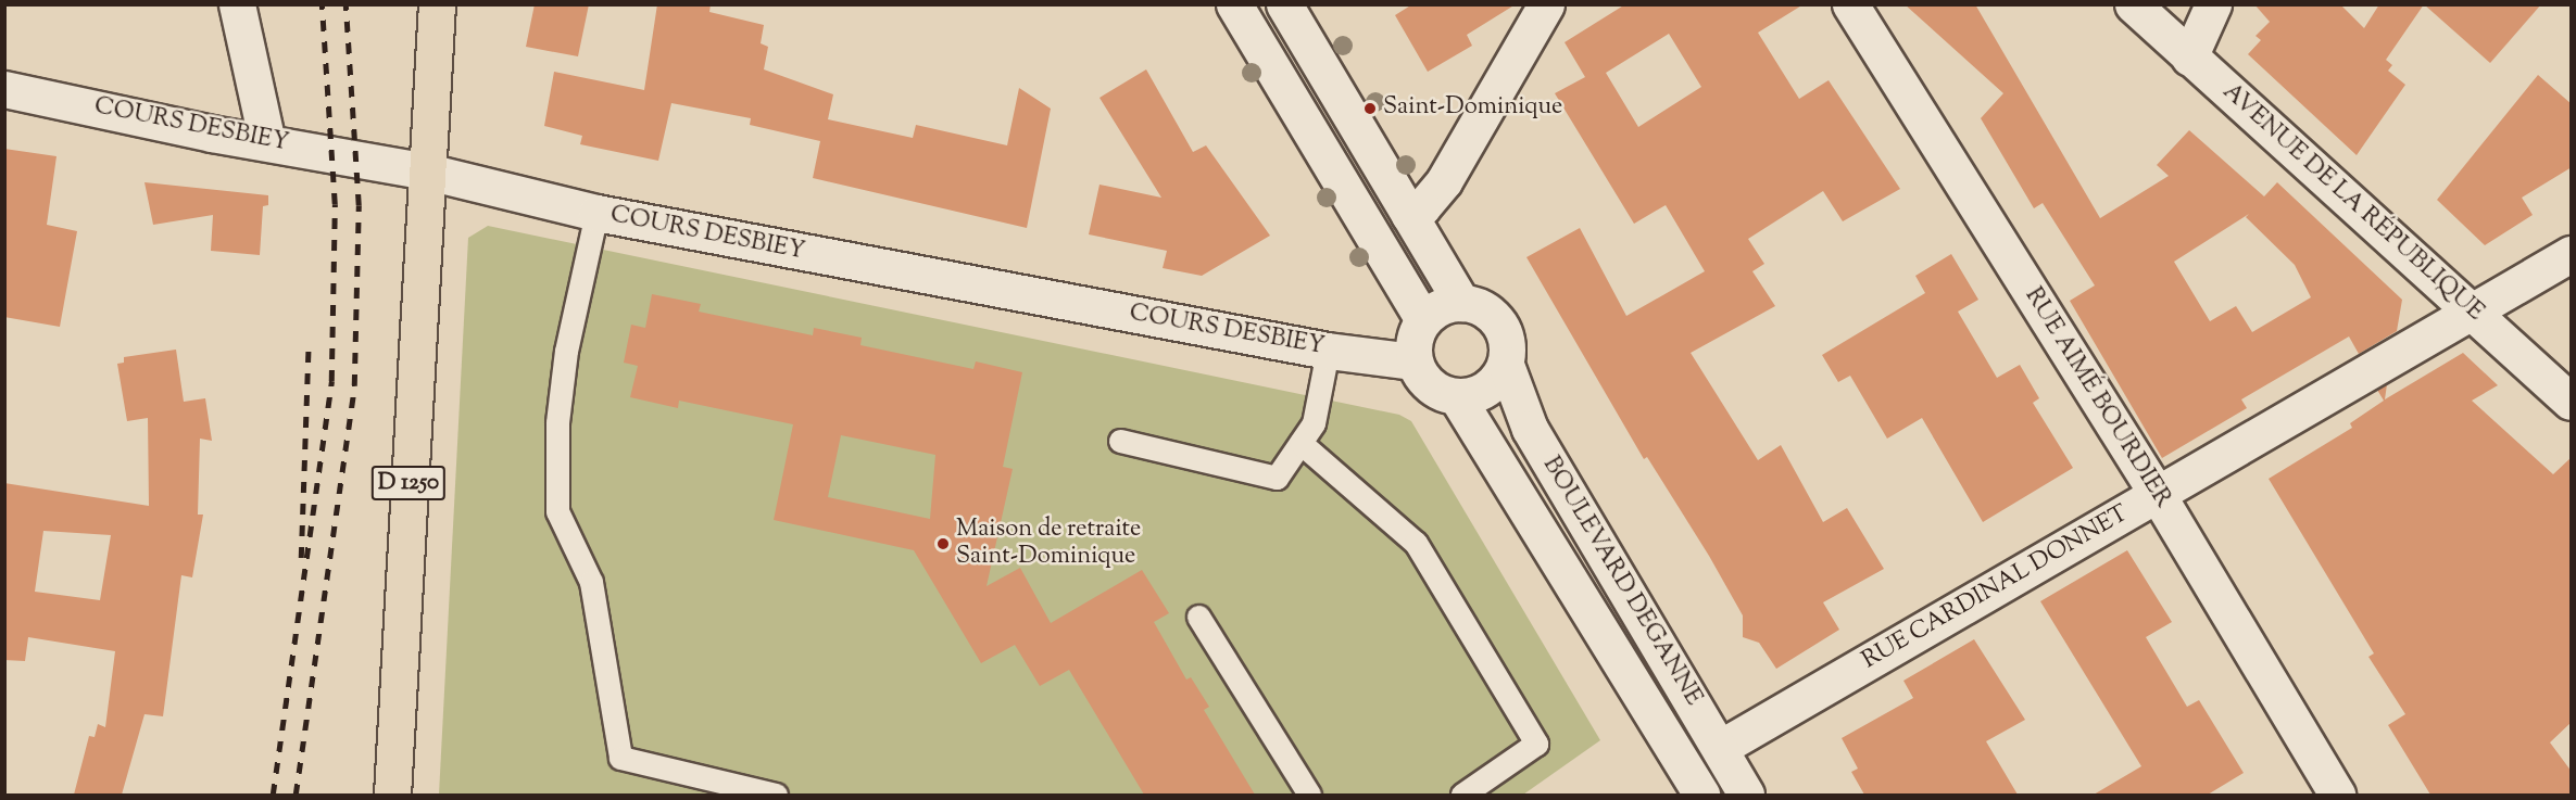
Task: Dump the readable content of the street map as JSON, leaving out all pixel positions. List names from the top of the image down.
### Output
{
  "streets": {
    "main road": ["D 1250"],
    "street": [
      "COURS DESBIEY",
      "AVENUE DE LA RÉPUBLIQUE",
      "RUE AIMÉ BOURDIER",
      "BOULEVARD DEGANNE",
      "RUE CARDINAL DONNET"
    ]
  },
  "crossings": [
    ["COURS DESBIEY", "D 1250"],
    ["COURS DESBIEY", "BOULEVARD DEGANNE"],
    ["AVENUE DE LA RÉPUBLIQUE", "RUE CARDINAL DONNET"],
    ["RUE AIMÉ BOURDIER", "RUE CARDINAL DONNET"],
    ["BOULEVARD DEGANNE", "RUE CARDINAL DONNET"]
  ],
  "places": ["Saint-Dominique", "Maison de retraite Saint-Dominique"]
}
